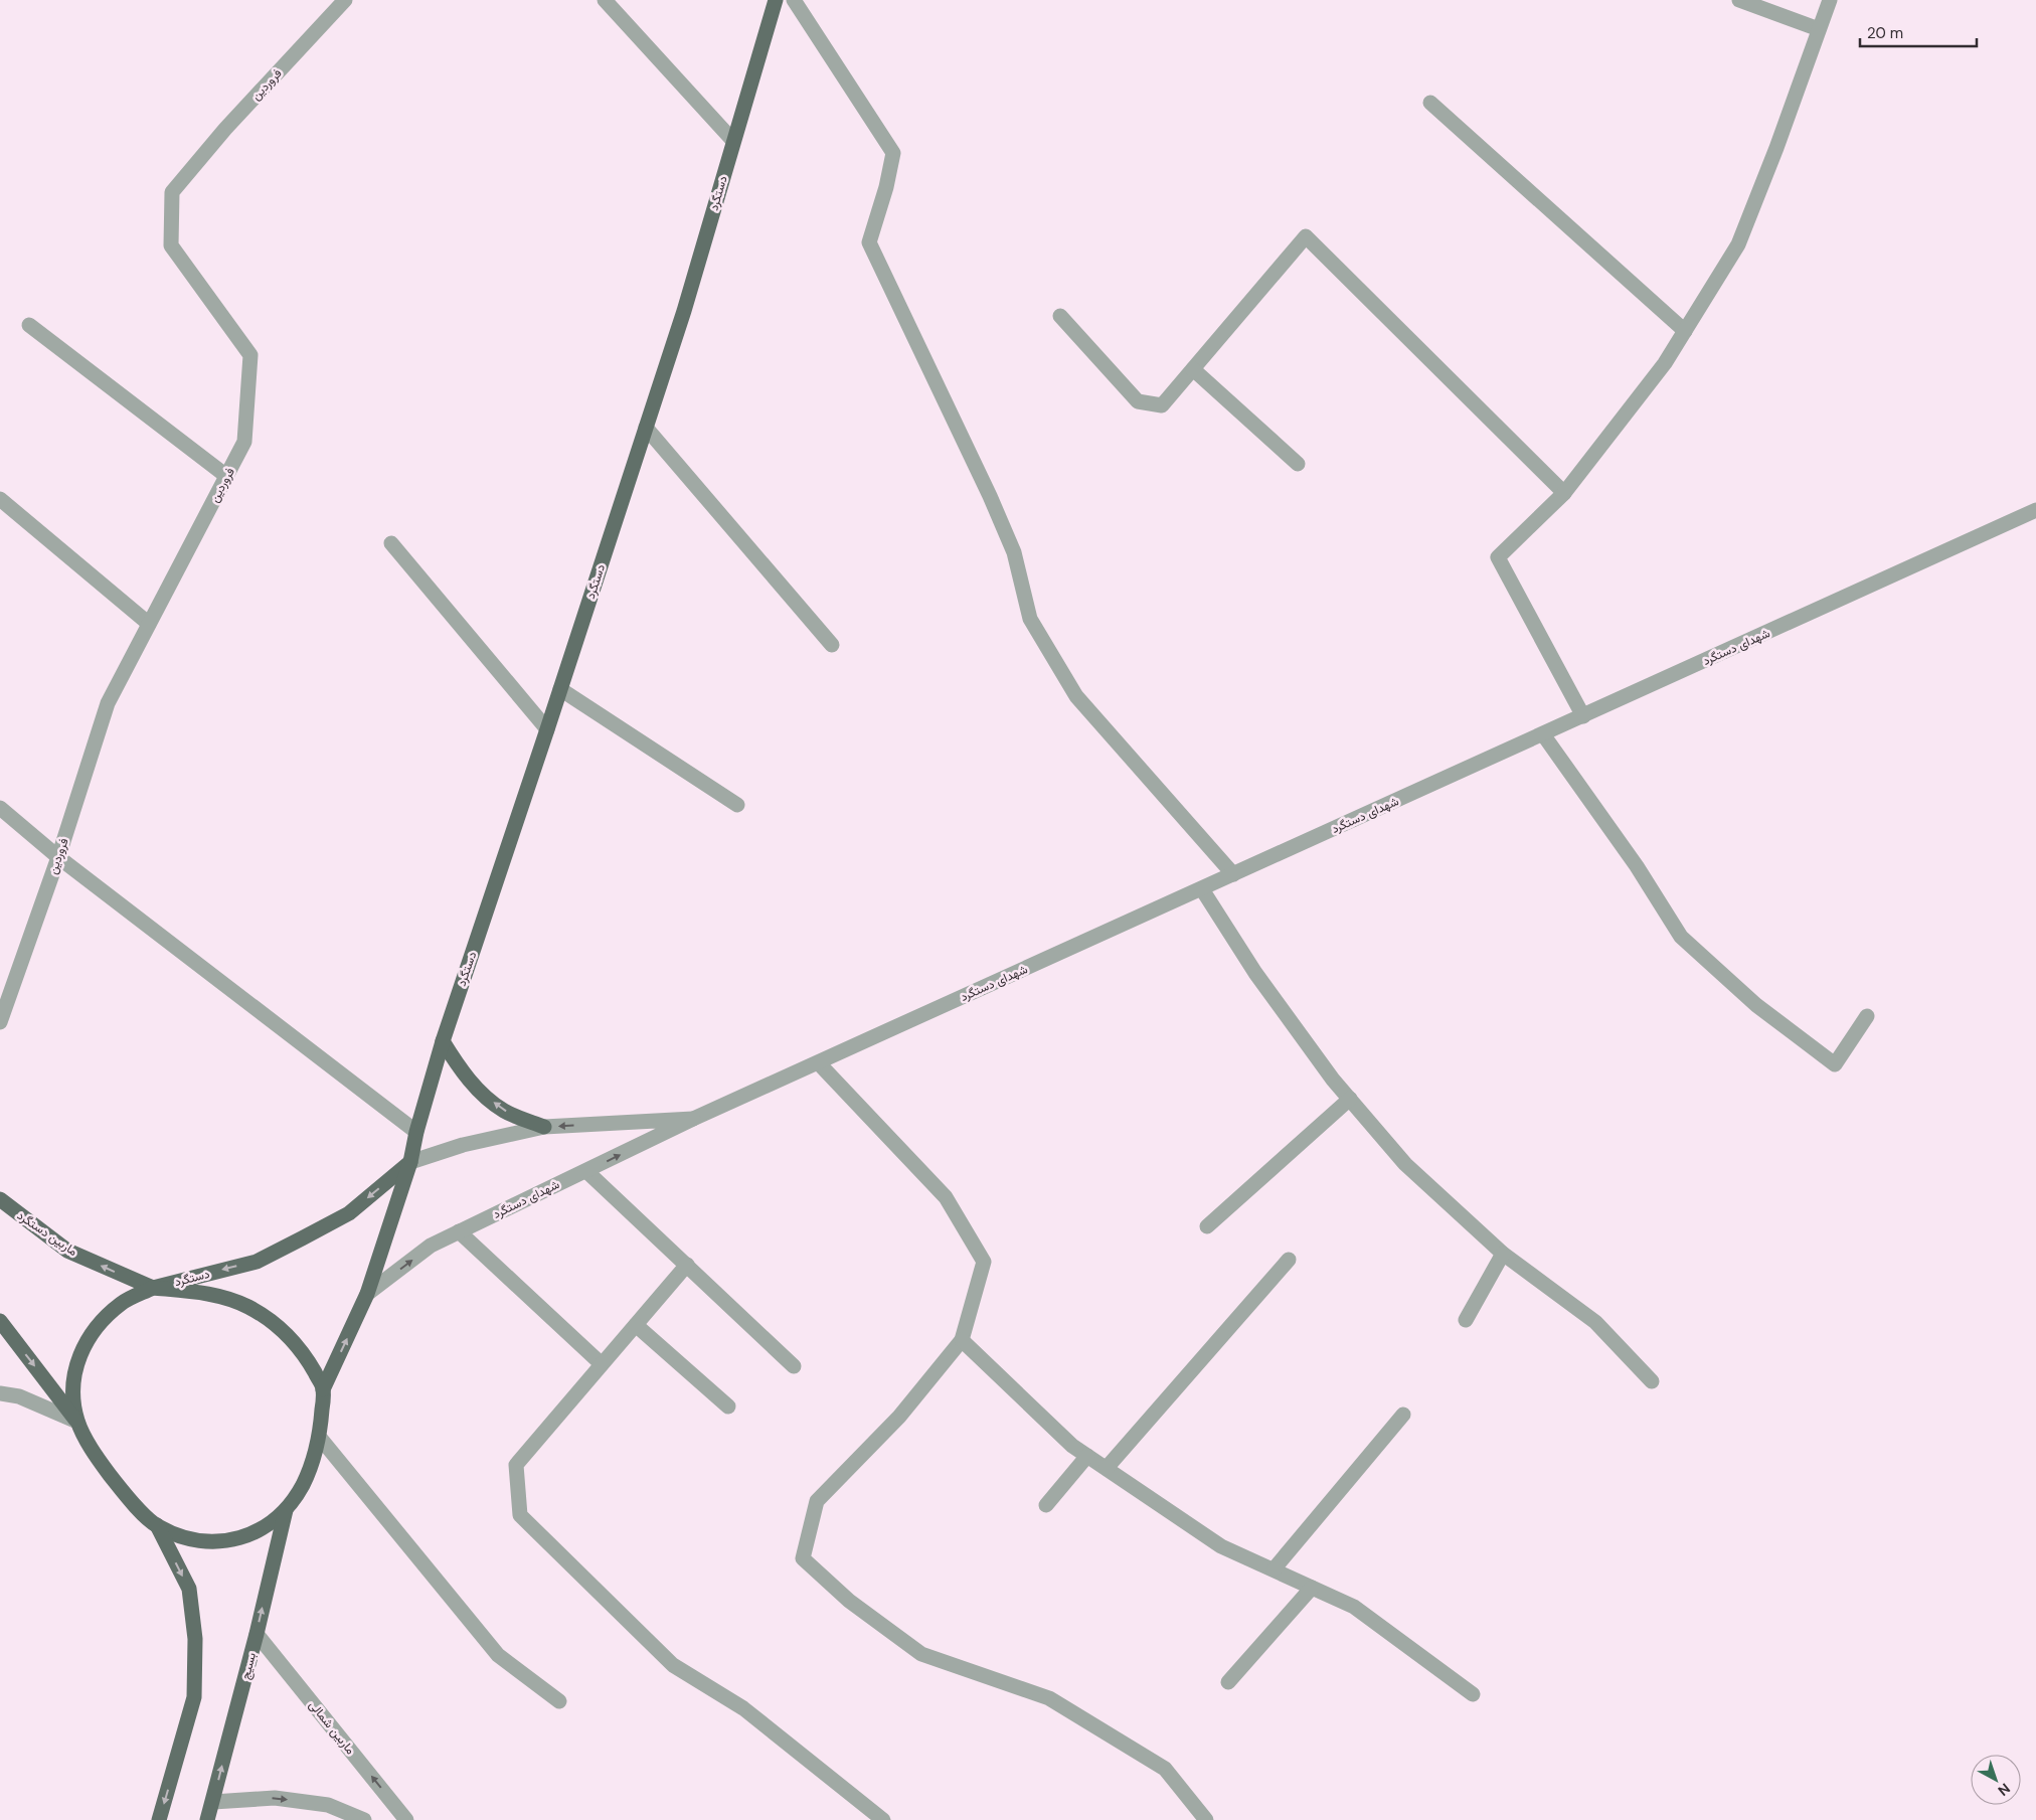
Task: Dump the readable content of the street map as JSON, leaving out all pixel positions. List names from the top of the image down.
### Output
{
  "streets": {
    "main road": ["دستگرد", "ماربین دستگرد", "بسیج"],
    "street": ["فروردین", "شهدای دستگرد", "ماربین شمالی"]
  },
  "crossings": [
    ["دستگرد", "شهدای دستگرد"],
    ["دستگرد", "ماربین دستگرد"],
    ["بسیج", "ماربین شمالی"]
  ],
  "one_way": ["ماربین شمالی"],
  "scale_bar": "20 m",
  "north": "bottom right"
}
